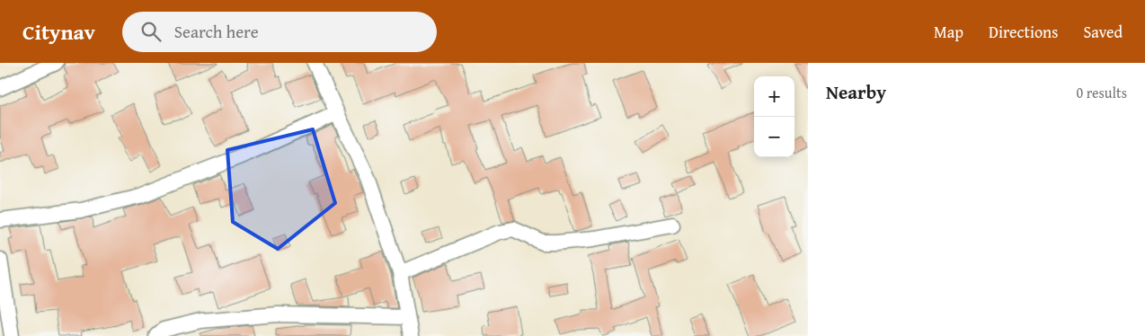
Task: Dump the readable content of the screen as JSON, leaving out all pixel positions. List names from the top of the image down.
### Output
{
  "page": {
    "header": "Citynav",
    "search": "Search here",
    "nav": ["Map", "Directions", "Saved"],
    "heading": ["Nearby", "0 results"],
    "map_buttons": ["+", "−"]
  }
}
